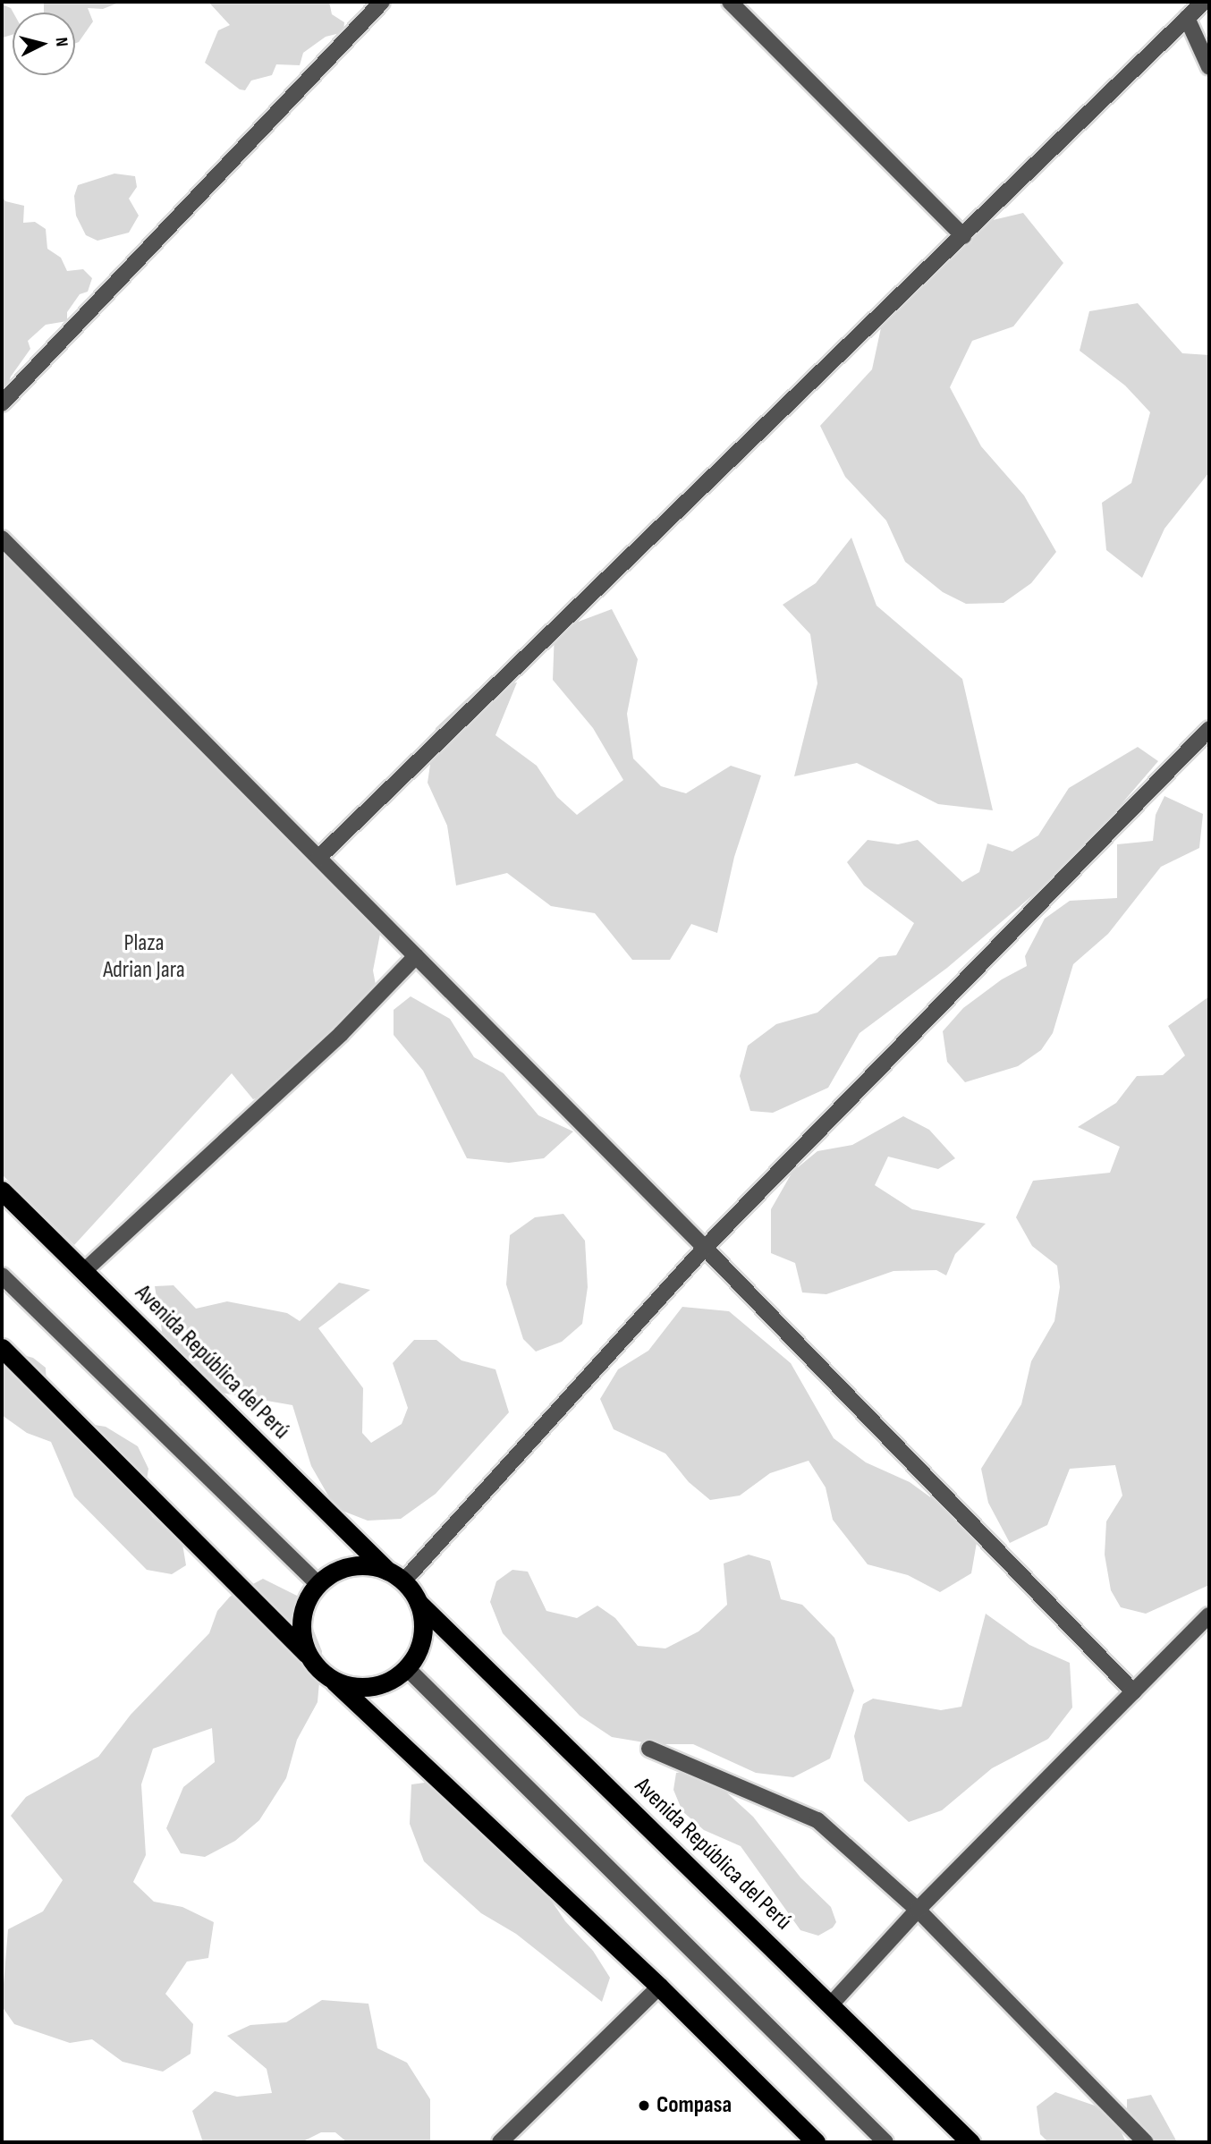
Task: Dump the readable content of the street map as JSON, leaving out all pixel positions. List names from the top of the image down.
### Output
{
  "streets": {
    "highway": ["Avenida República del Perú"]
  },
  "parks": ["Plaza Adrian Jara"],
  "places": ["Compasa"],
  "north": "right"
}
